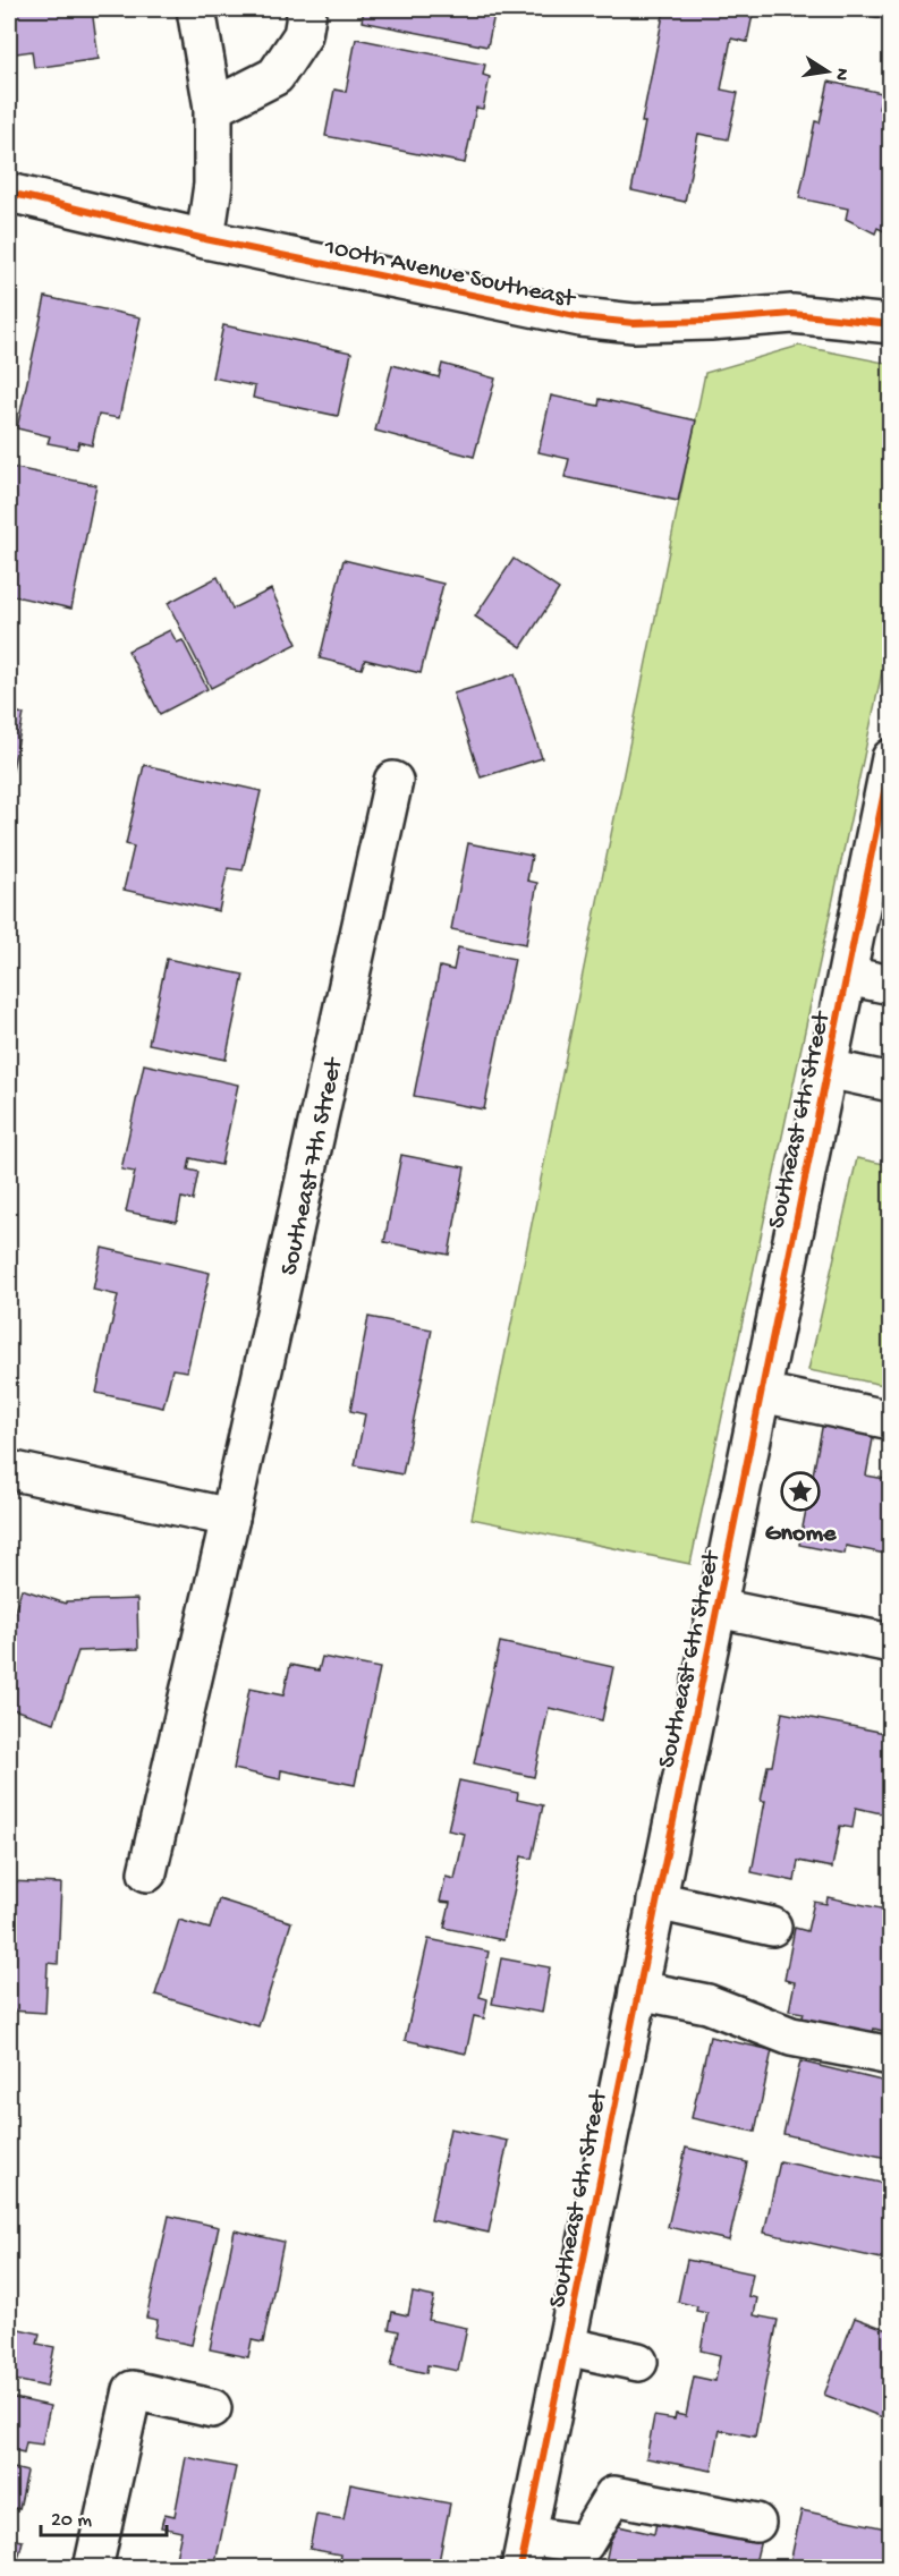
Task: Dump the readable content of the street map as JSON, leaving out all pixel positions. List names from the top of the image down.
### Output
{
  "streets": {
    "street": ["100th Avenue Southeast", "Southeast 6th Street", "Southeast 7th Street"]
  },
  "places": {
    "place": ["Gnome"]
  },
  "scale_bar": "20 m",
  "north": "right"
}
